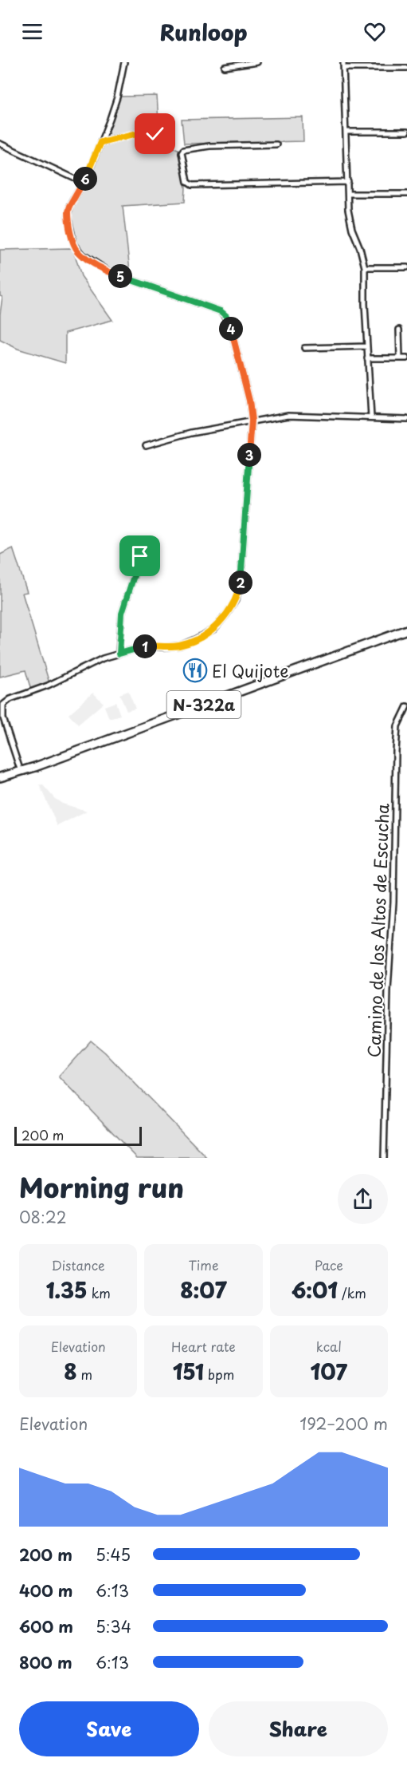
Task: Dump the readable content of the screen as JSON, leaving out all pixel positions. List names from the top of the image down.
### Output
{
  "streets": {
    "highway": ["N-322a"],
    "street": ["Camino de los Altos de Escucha"]
  },
  "places": {
    "restaurant": ["El Quijote"]
  },
  "scale_bar": "200 m",
  "page": {
    "header": "Runloop",
    "pins": [
      "6",
      "5",
      "4",
      "3",
      "2",
      "1"
    ],
    "scale": "200 m",
    "heading": ["Morning run", "08:22"],
    "stats": [
      ["Distance", "1.35 km"],
      ["Time", "8:07"],
      ["Pace", "6:01 /km"],
      ["Elevation", "8 m"],
      ["Heart rate", "151 bpm"],
      ["kcal", "107"]
    ],
    "chart": ["Elevation", "192–200 m"],
    "list": [
      {
        "name": "200 m",
        "note": "5:45"
      },
      {
        "name": "400 m",
        "note": "6:13"
      },
      {
        "name": "600 m",
        "note": "5:34"
      },
      {
        "name": "800 m",
        "note": "6:13"
      }
    ],
    "buttons": ["Save", "Share"]
  }
}
